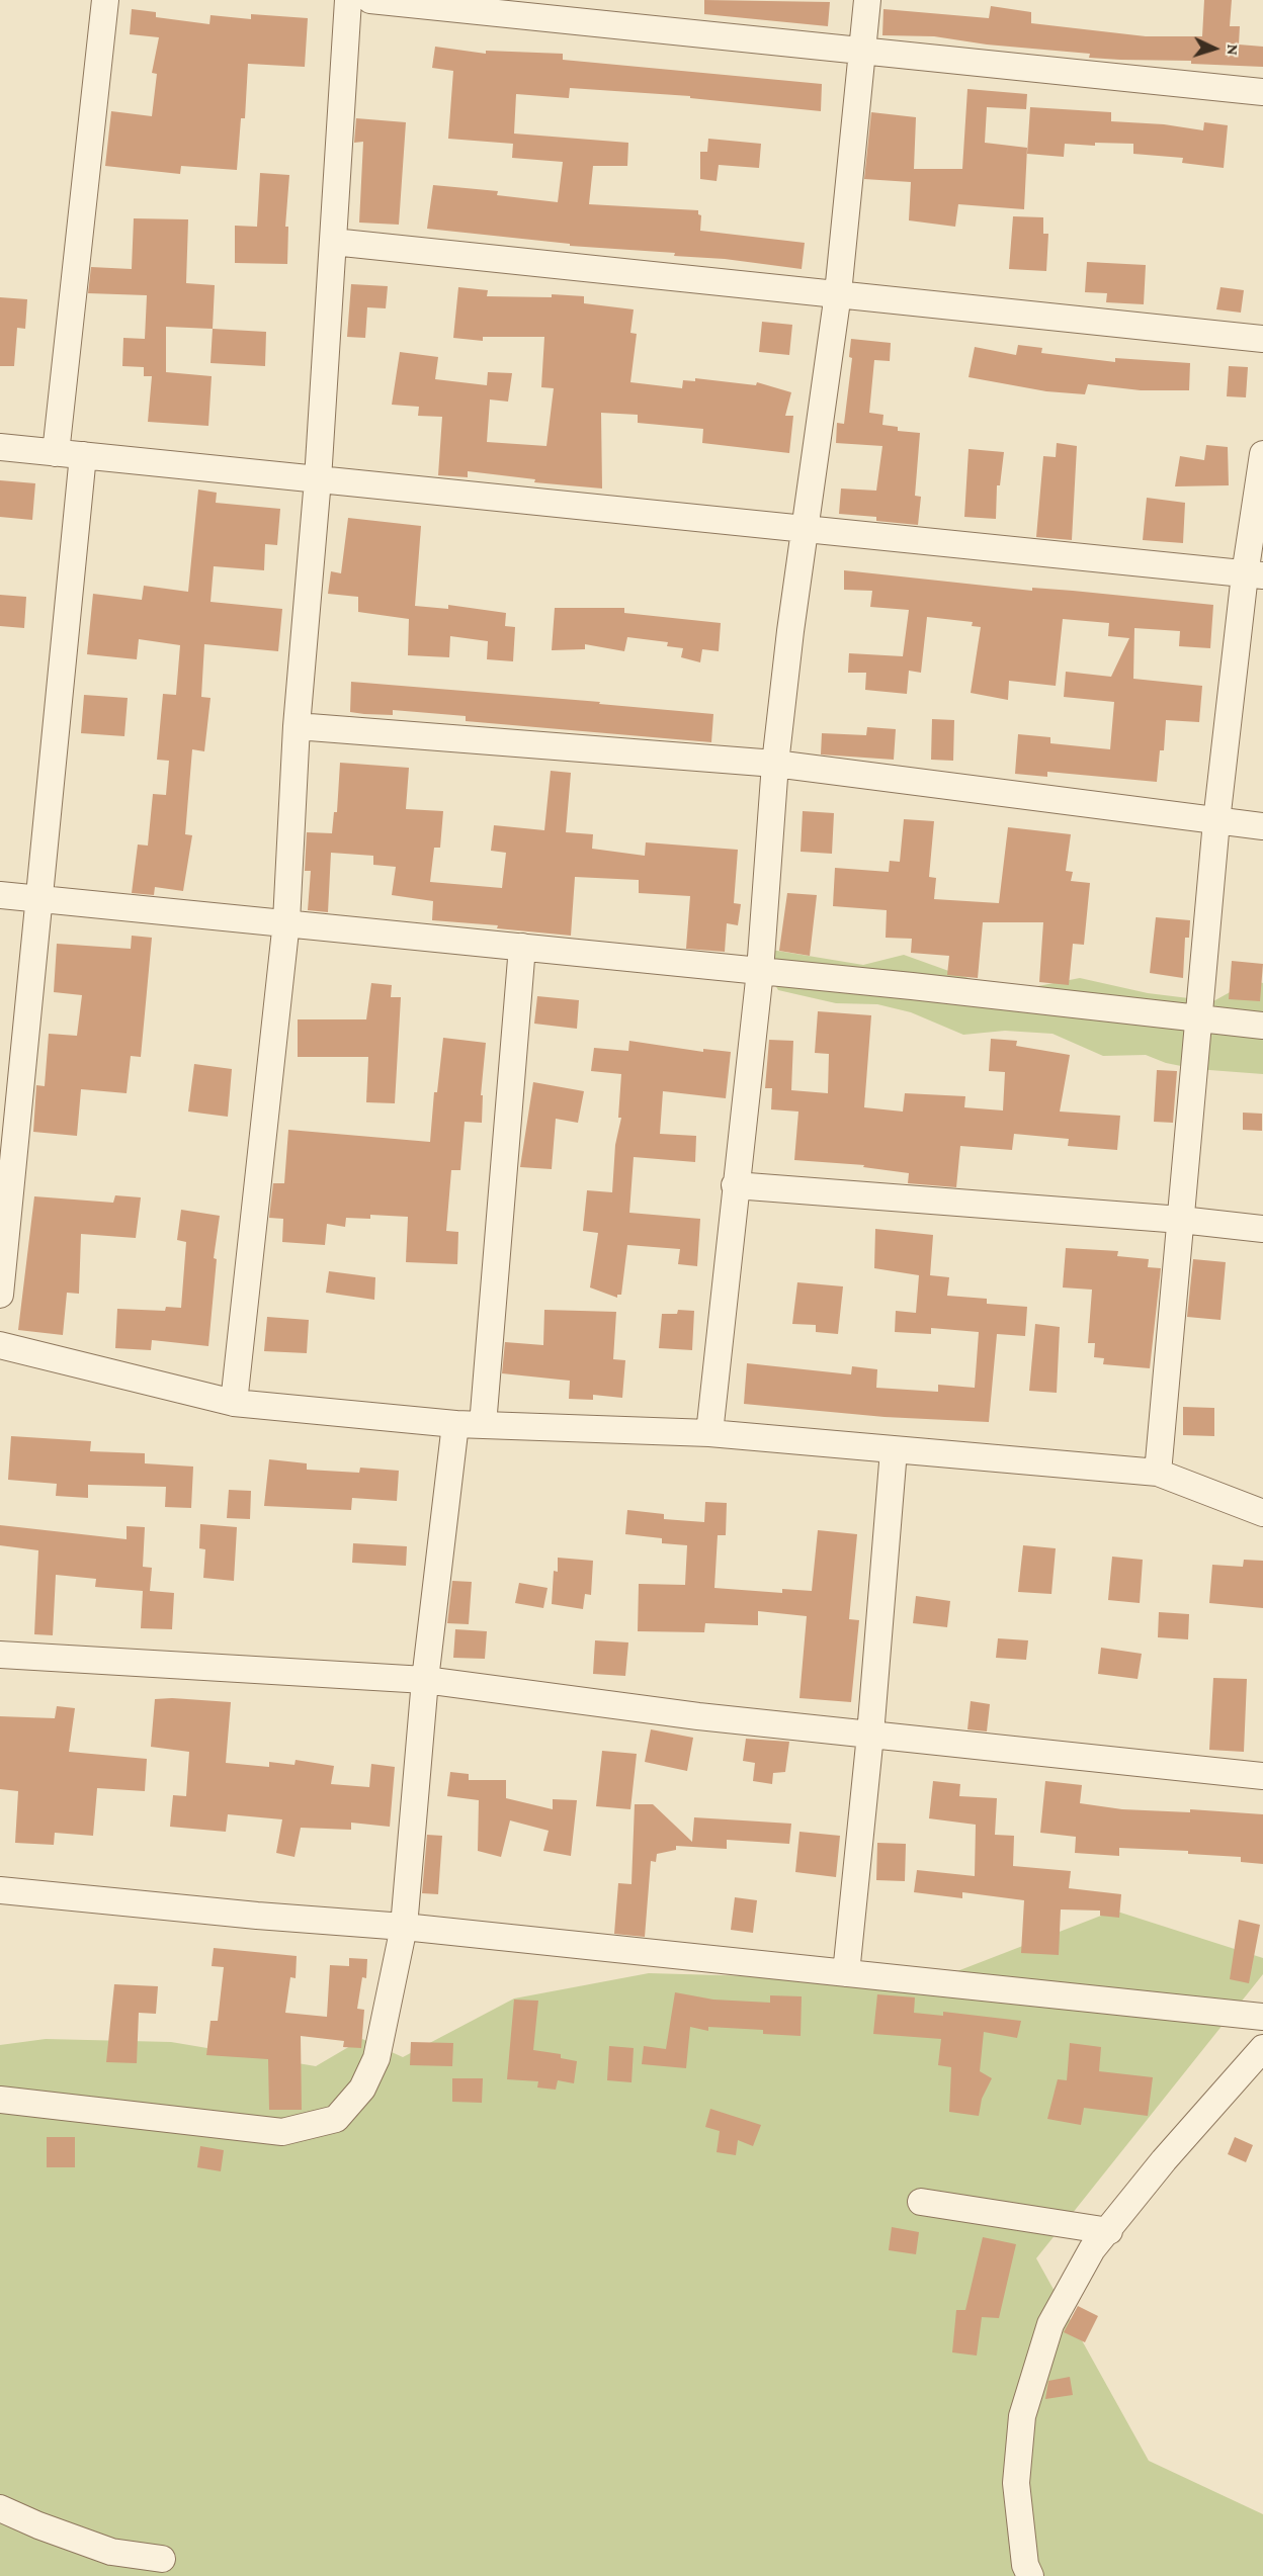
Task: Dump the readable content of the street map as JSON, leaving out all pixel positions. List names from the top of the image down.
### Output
{
  "north": "right"
}
